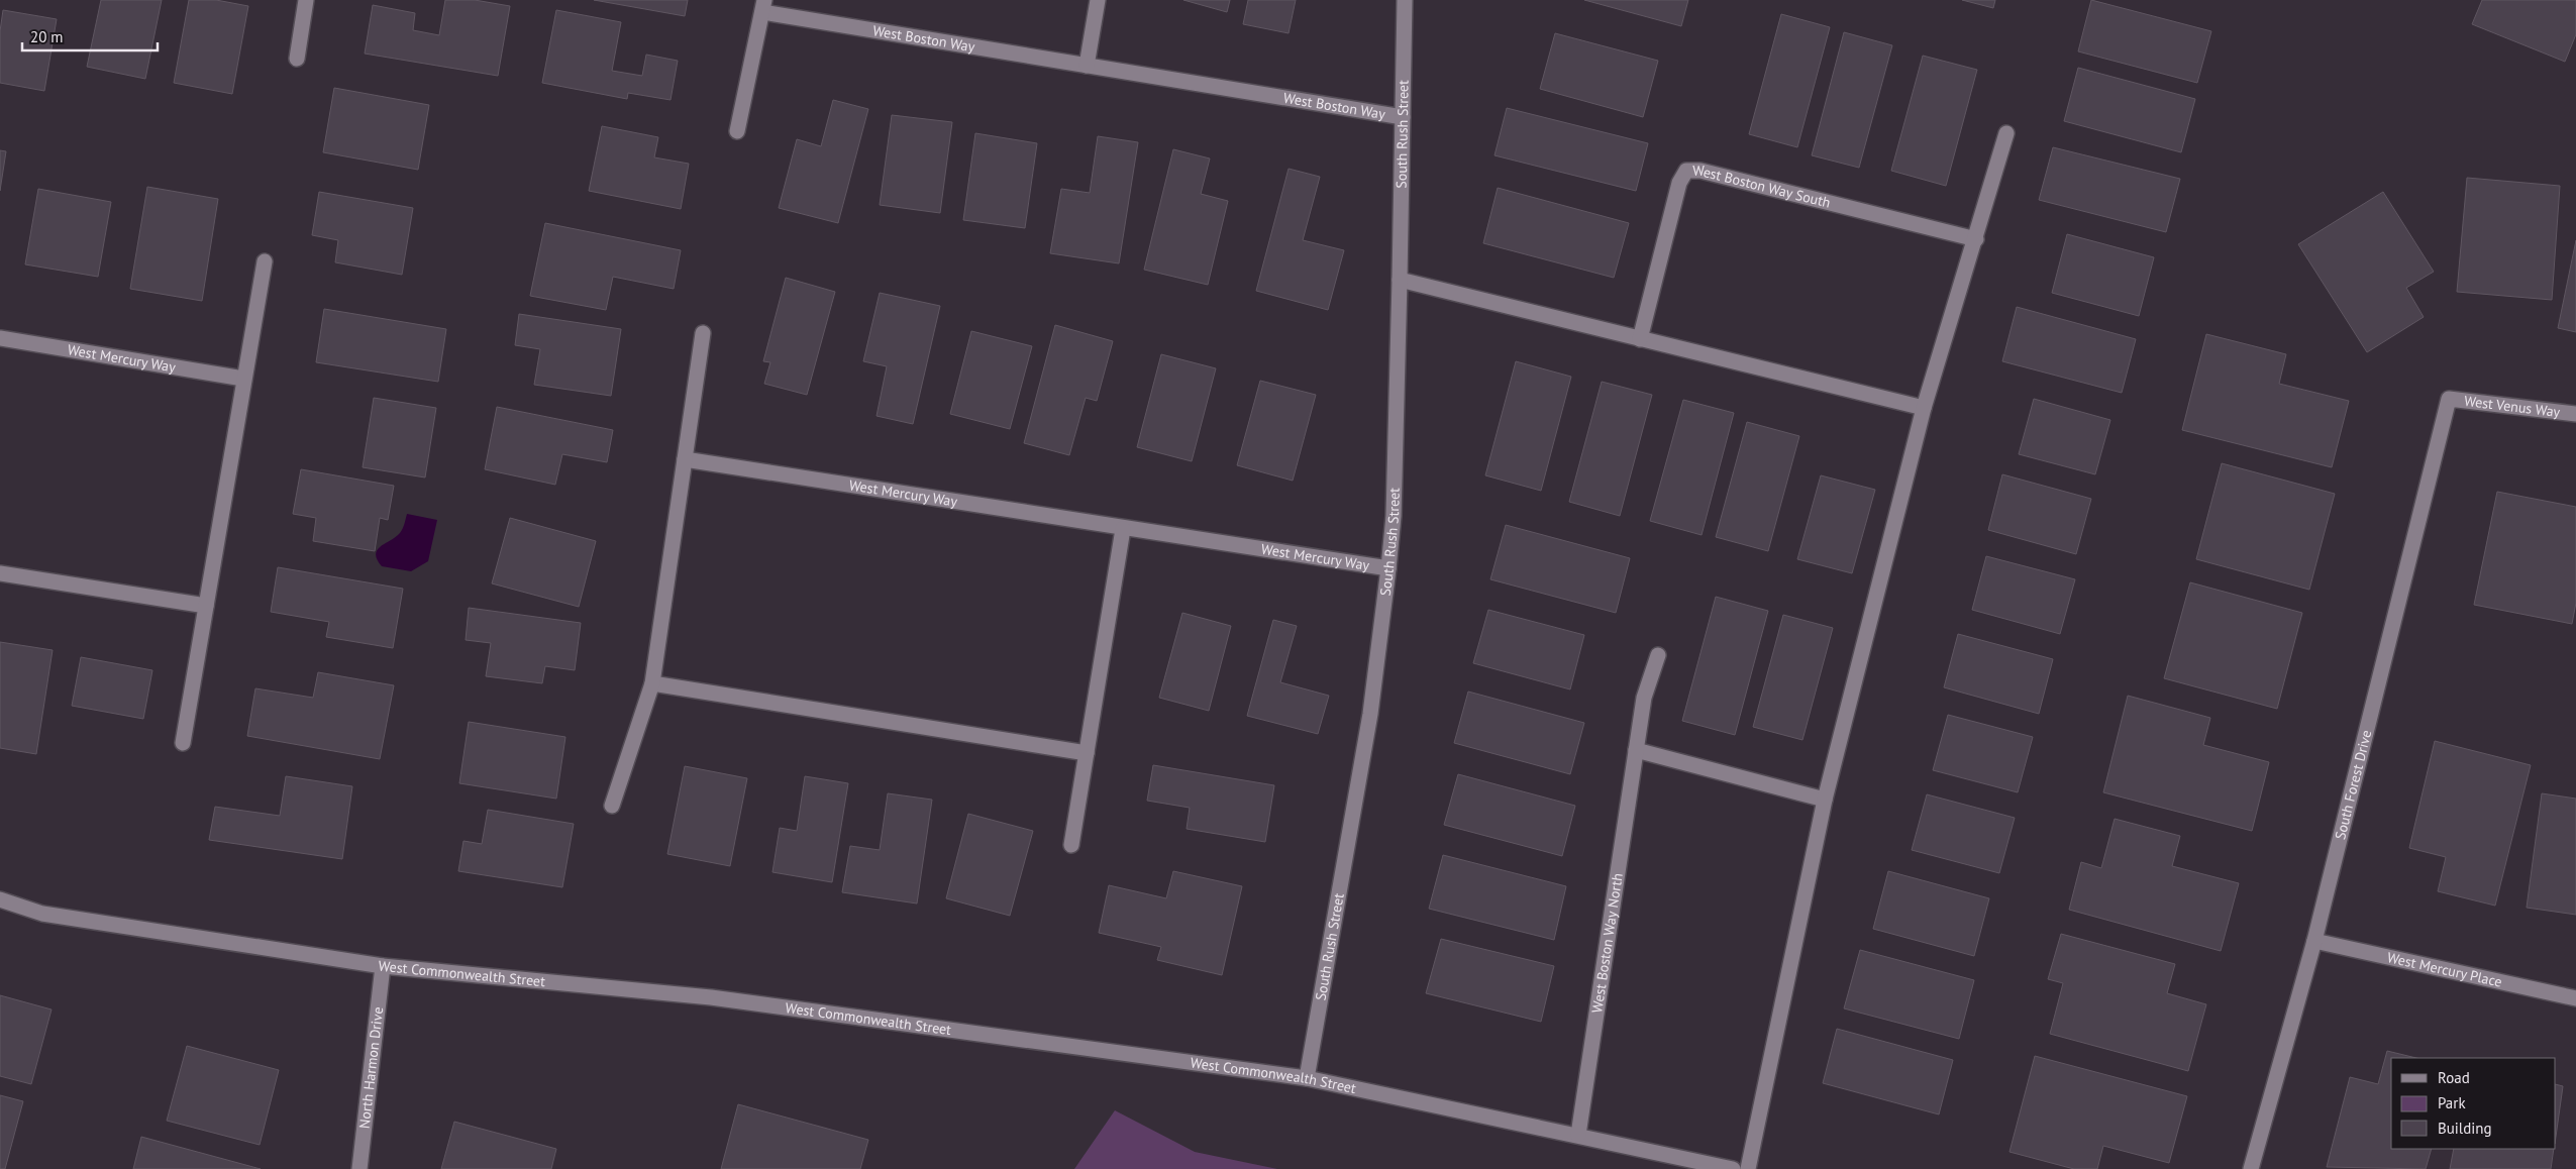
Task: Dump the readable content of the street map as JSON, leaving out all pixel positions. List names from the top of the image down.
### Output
{
  "streets": {
    "street": [
      "West Boston Way",
      "South Rush Street",
      "West Boston Way South",
      "West Mercury Way",
      "West Venus Way",
      "South Forest Drive",
      "West Boston Way North",
      "West Mercury Place",
      "West Commonwealth Street",
      "North Harmon Drive"
    ]
  },
  "crossings": [
    ["West Boston Way", "South Rush Street"],
    ["South Rush Street", "West Mercury Way"],
    ["South Rush Street", "West Commonwealth Street"],
    ["West Venus Way", "South Forest Drive"],
    ["South Forest Drive", "West Mercury Place"],
    ["West Boston Way North", "West Commonwealth Street"],
    ["West Commonwealth Street", "North Harmon Drive"]
  ],
  "legend": ["Road", "Park", "Building"],
  "scale_bar": "20 m"
}
